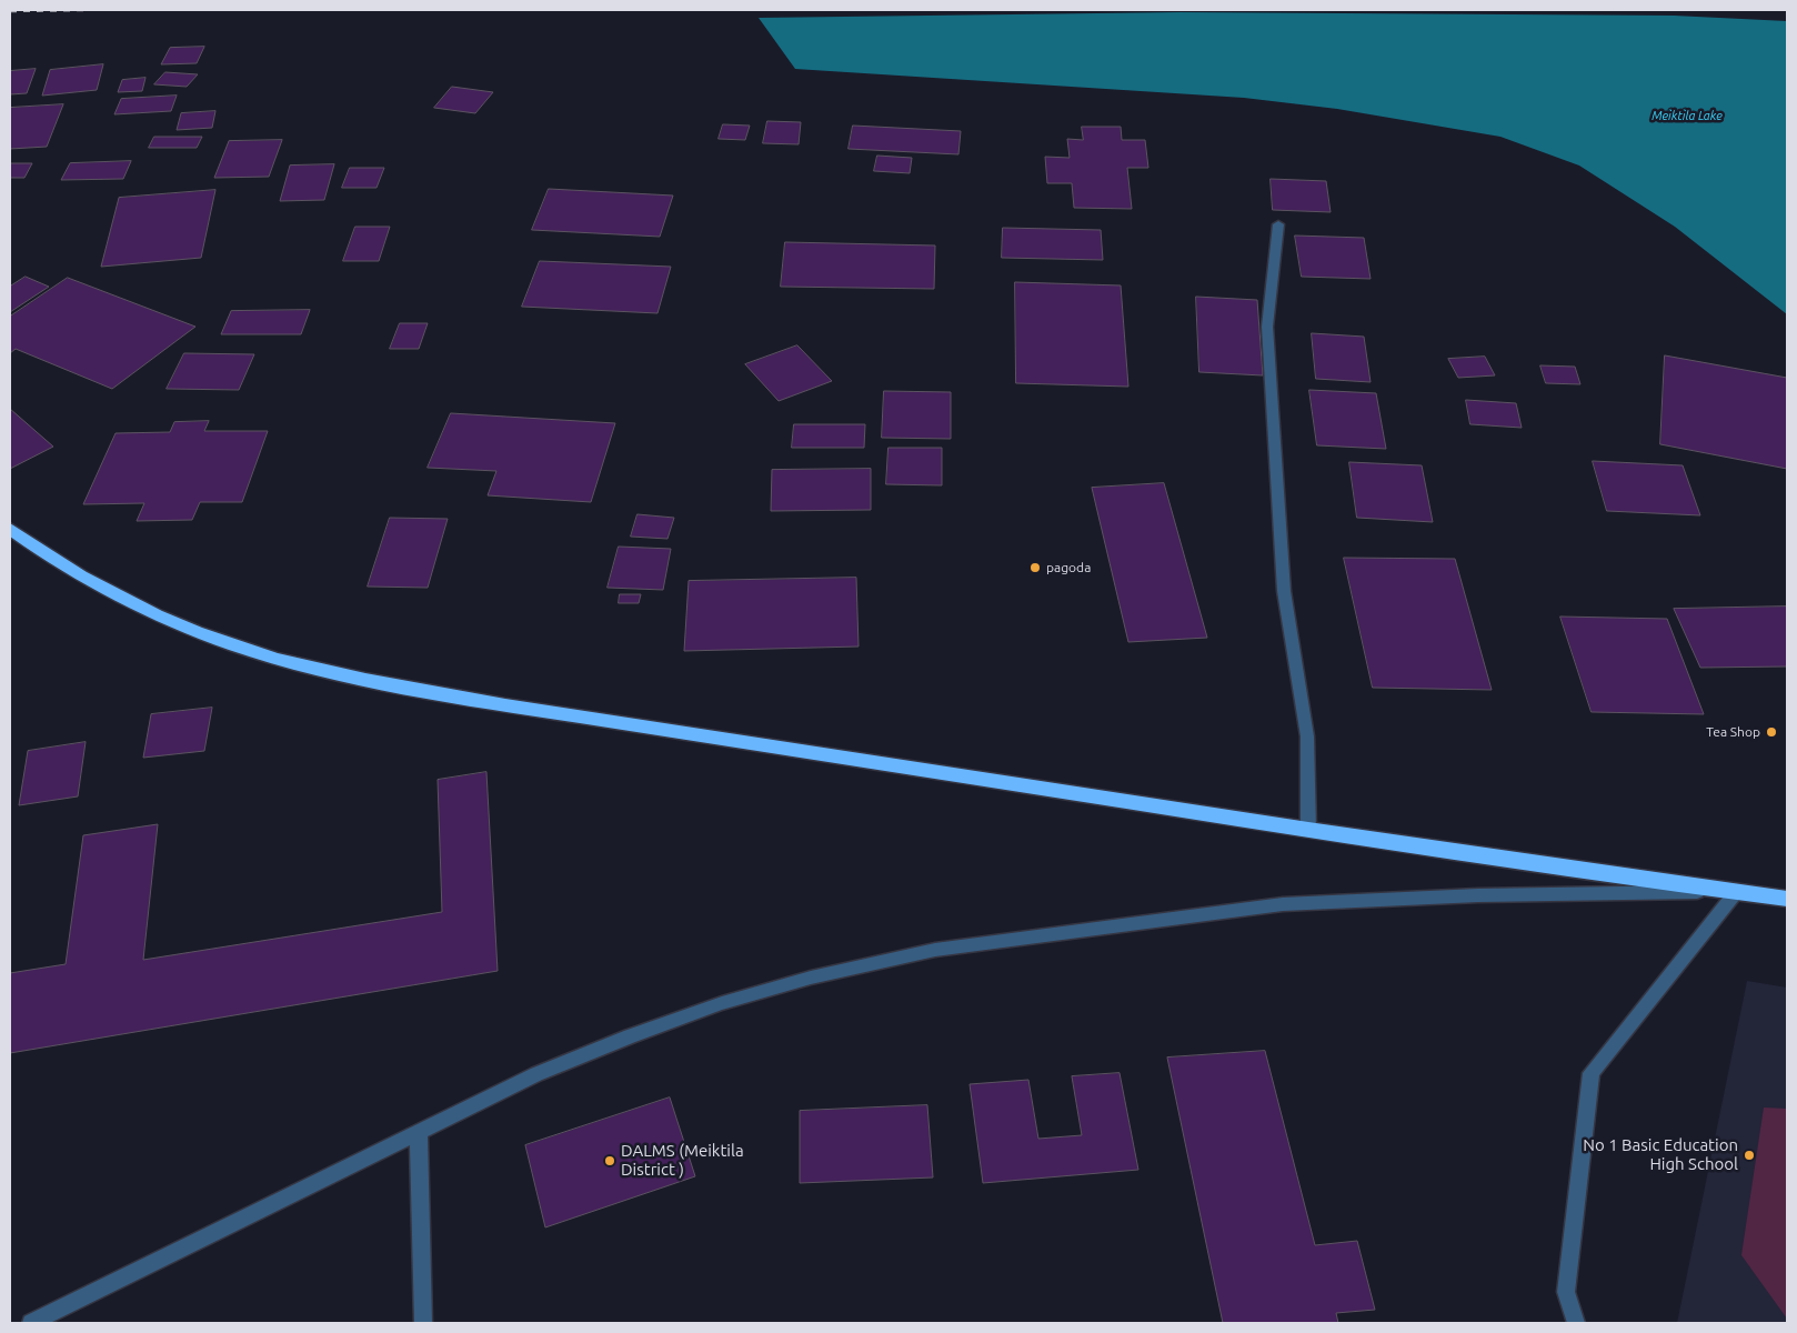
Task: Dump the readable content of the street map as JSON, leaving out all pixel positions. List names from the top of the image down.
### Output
{
  "water": ["Meiktila Lake"],
  "places": [
    "pagoda",
    "Tea Shop",
    "No 1 Basic Education High School",
    "DALMS (Meiktila District )"
  ]
}
